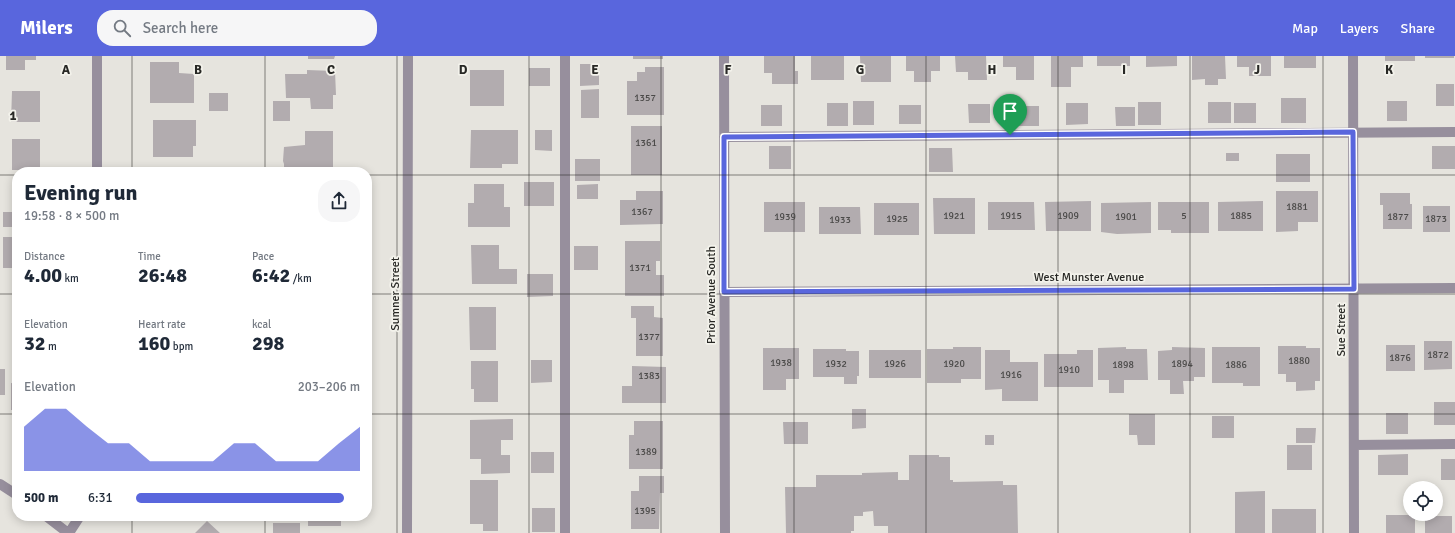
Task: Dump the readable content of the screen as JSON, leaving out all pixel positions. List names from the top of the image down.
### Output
{
  "streets": {
    "street": [
      "West Munster Avenue",
      "Sumner Street",
      "Prior Avenue South",
      "Sue Street"
    ]
  },
  "crossings": [
    ["West Munster Avenue", "Prior Avenue South"],
    ["West Munster Avenue", "Sue Street"]
  ],
  "house_numbers": [
    "1357",
    "1361",
    "1881",
    "1367",
    "1921",
    "1915",
    "1909",
    "5",
    "1885",
    "1939",
    "1901",
    "1877",
    "1925",
    "1873",
    "1933",
    "1371",
    "1377",
    "1872",
    "1876",
    "1880",
    "1938",
    "1932",
    "1926",
    "1920",
    "1894",
    "1898",
    "1886",
    "1910",
    "1916",
    "1383",
    "1389",
    "1395"
  ],
  "page": {
    "header": "Milers",
    "search": "Search here",
    "nav": ["Map", "Layers", "Share"],
    "heading": ["Evening run", "19:58 · 8 × 500 m"],
    "stats": [
      ["Distance", "4.00 km"],
      ["Time", "26:48"],
      ["Pace", "6:42 /km"],
      ["Elevation", "32 m"],
      ["Heart rate", "160 bpm"],
      ["kcal", "298"]
    ],
    "chart": ["Elevation", "203–206 m"],
    "list": [
      {
        "name": "500 m",
        "note": "6:31"
      }
    ]
  },
  "grid": {
    "columns": [
      "A",
      "B",
      "C",
      "D",
      "E",
      "F",
      "G",
      "H",
      "I",
      "J",
      "K"
    ],
    "rows": ["1"]
  }
}
